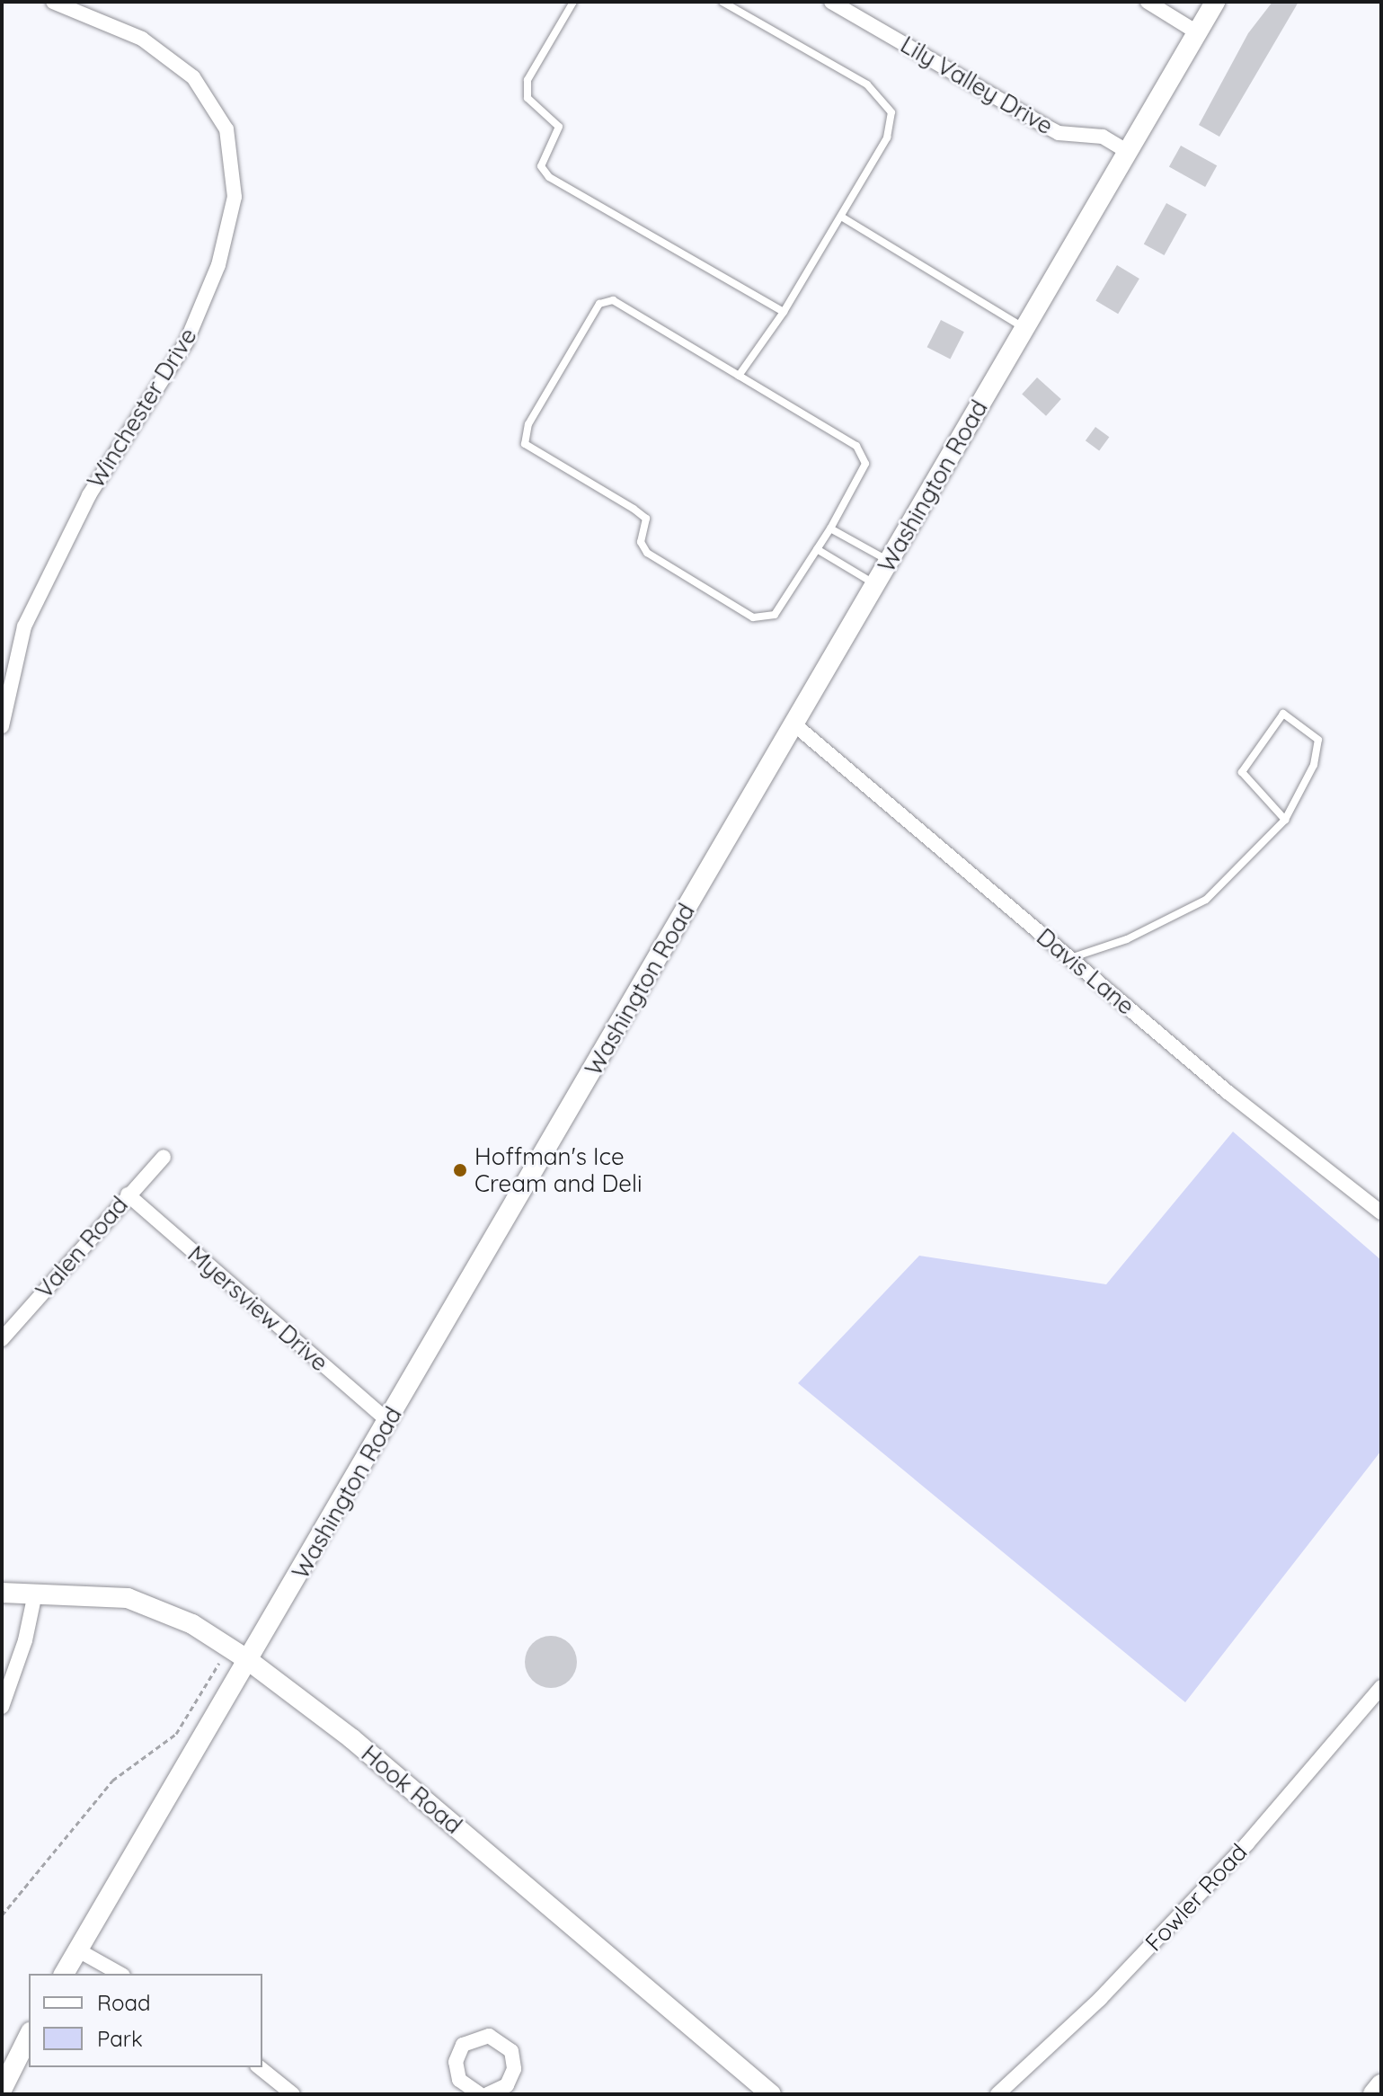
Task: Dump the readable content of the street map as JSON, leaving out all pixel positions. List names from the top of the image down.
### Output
{
  "streets": {
    "main road": ["Washington Road", "Hook Road"],
    "street": [
      "Lily Valley Drive",
      "Winchester Drive",
      "Davis Lane",
      "Valen Road",
      "Myersview Drive",
      "Fowler Road"
    ]
  },
  "crossings": [
    ["Lily Valley Drive", "Washington Road"],
    ["Washington Road", "Davis Lane"],
    ["Washington Road", "Myersview Drive"],
    ["Washington Road", "Hook Road"],
    ["Valen Road", "Myersview Drive"]
  ],
  "places": ["Hoffman's Ice Cream and Deli"],
  "legend": ["Road", "Park"]
}
